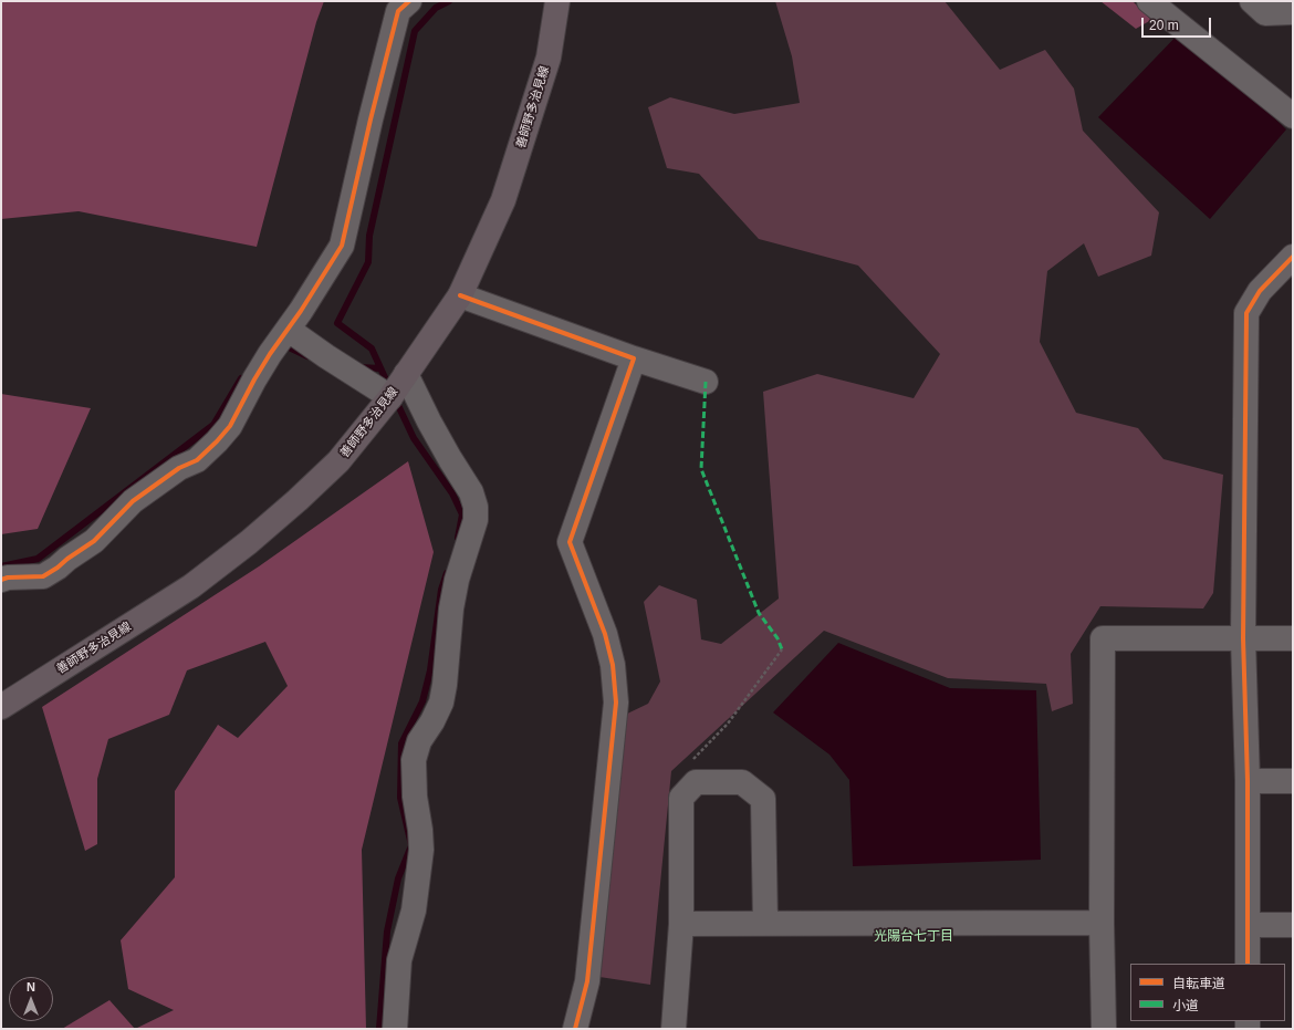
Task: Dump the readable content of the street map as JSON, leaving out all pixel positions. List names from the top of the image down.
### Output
{
  "streets": {
    "main road": ["善師野多治見線"]
  },
  "districts": ["光陽台七丁目"],
  "legend": ["自転車道", "小道"],
  "scale_bar": "20 m",
  "north": "top"
}
